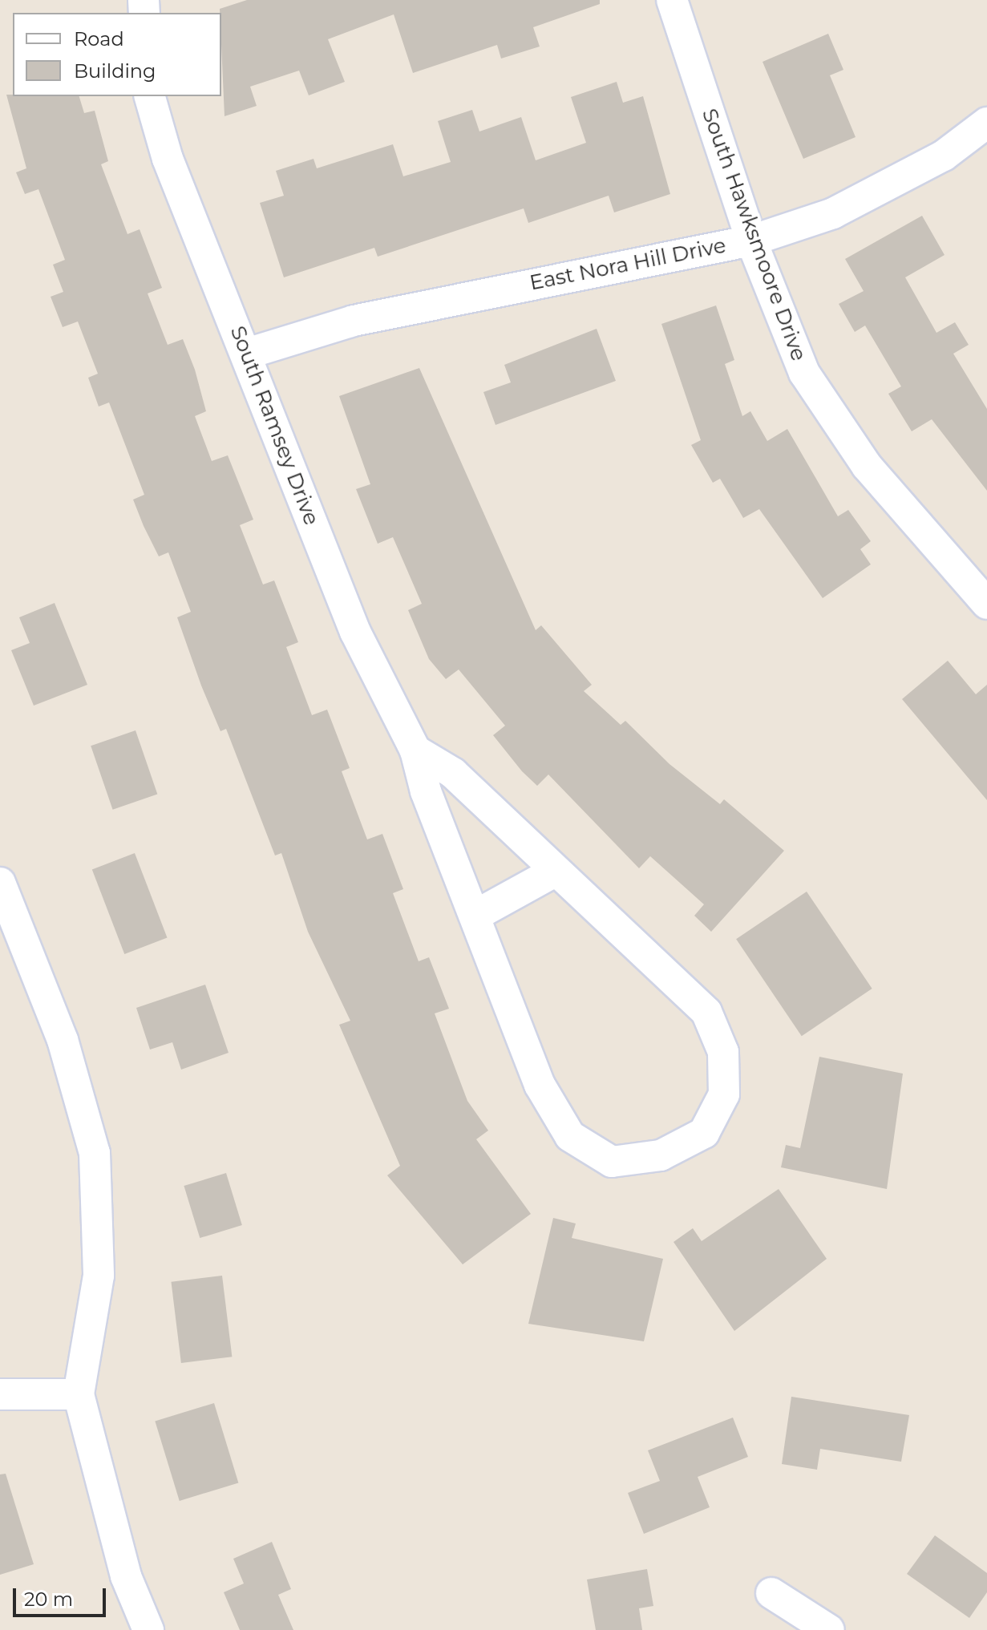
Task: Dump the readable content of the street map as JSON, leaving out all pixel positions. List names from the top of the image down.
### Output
{
  "streets": {
    "street": ["South Hawksmoore Drive", "East Nora Hill Drive", "South Ramsey Drive"]
  },
  "crossings": [
    ["South Hawksmoore Drive", "East Nora Hill Drive"],
    ["East Nora Hill Drive", "South Ramsey Drive"]
  ],
  "legend": ["Road", "Building"],
  "scale_bar": "20 m"
}
